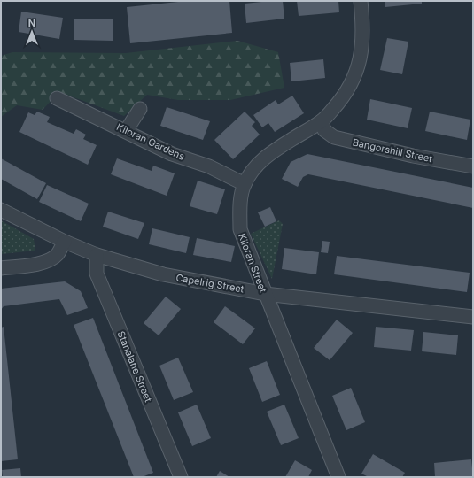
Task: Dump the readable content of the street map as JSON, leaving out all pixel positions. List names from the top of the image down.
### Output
{
  "streets": {
    "street": [
      "Kiloran Gardens",
      "Bangorshill Street",
      "Kiloran Street",
      "Capelrig Street",
      "Stanalane Street"
    ]
  },
  "crossings": [
    ["Kiloran Gardens", "Kiloran Street"],
    ["Bangorshill Street", "Kiloran Street"],
    ["Kiloran Street", "Capelrig Street"],
    ["Capelrig Street", "Stanalane Street"]
  ],
  "north": "top"
}
